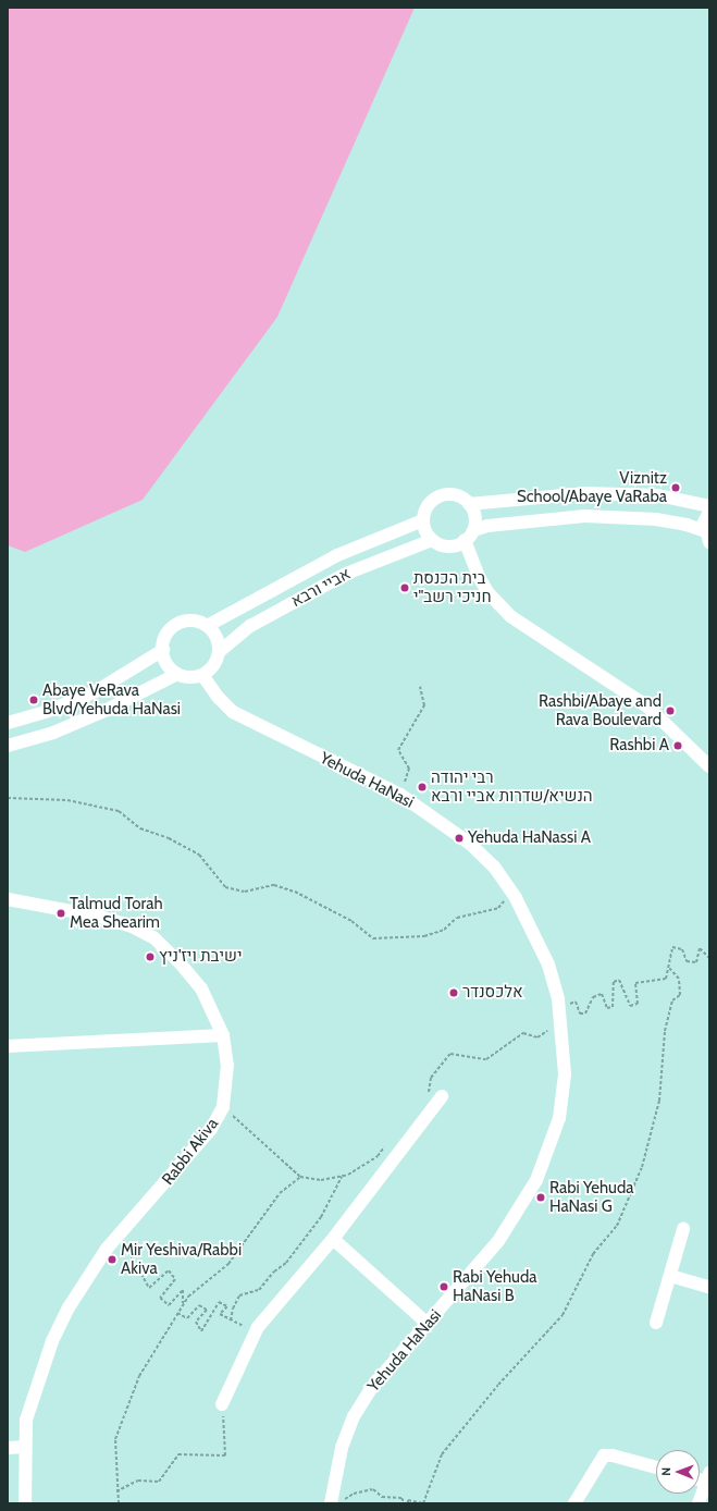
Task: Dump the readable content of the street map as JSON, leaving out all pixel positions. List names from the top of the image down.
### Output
{
  "streets": {
    "street": ["אביי ורבא", "Yehuda HaNasi", "Rabbi Akiva"]
  },
  "crossings": [
    ["אביי ורבא", "Yehuda HaNasi"]
  ],
  "places": [
    "Viznitz School/Abaye VaRaba",
    "בית הכנסת חניכי רשב\"י",
    "Abaye VeRava Blvd/Yehuda HaNasi",
    "Rashbi/Abaye and Rava Boulevard",
    "Rashbi A",
    "רבי יהודה הנשיא/שדרות אביי ורבא",
    "Yehuda HaNassi A",
    "Talmud Torah Mea Shearim",
    "ישיבת ויז'ניץ",
    "אלכסנדר",
    "Rabi Yehuda HaNasi G",
    "Mir Yeshiva/Rabbi Akiva",
    "Rabi Yehuda HaNasi B"
  ],
  "north": "left"
}
